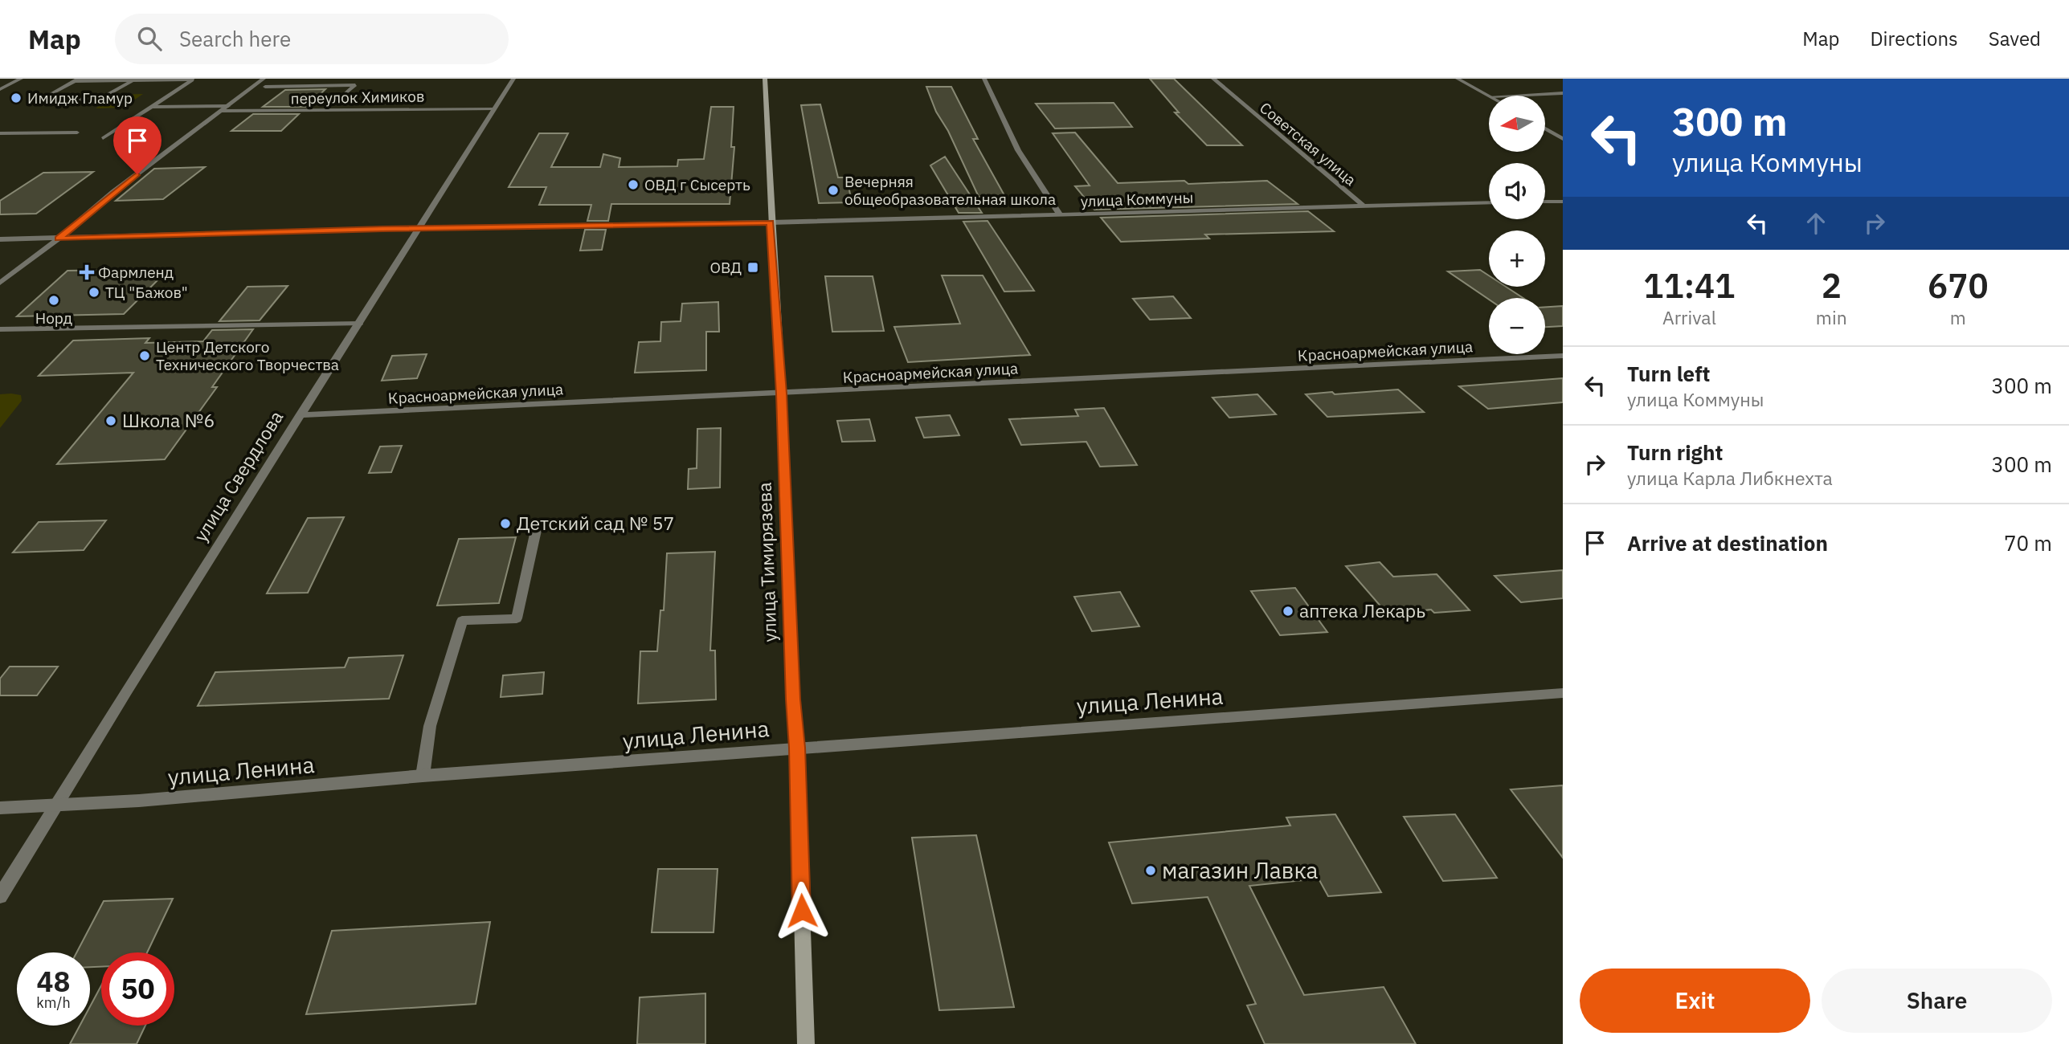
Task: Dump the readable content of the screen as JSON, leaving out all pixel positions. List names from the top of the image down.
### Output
{
  "streets": {
    "main road": ["улица Тимирязева"],
    "street": [
      "переулок Химиков",
      "Советская улица",
      "улица Коммуны",
      "Красноармейская улица",
      "улица Свердлова",
      "улица Ленина"
    ]
  },
  "crossings": [
    ["переулок Химиков", "улица Свердлова"],
    ["Советская улица", "улица Коммуны"],
    ["улица Коммуны", "улица Свердлова"],
    ["улица Коммуны", "улица Тимирязева"],
    ["Красноармейская улица", "улица Свердлова"],
    ["Красноармейская улица", "улица Тимирязева"],
    ["улица Свердлова", "улица Ленина"],
    ["улица Тимирязева", "улица Ленина"]
  ],
  "places": {
    "other": [
      "Имидж Гламур",
      "ОВД г Сысерть",
      "Вечерняя общеобразовательная школа",
      "ТЦ \"Бажов\"",
      "Норд",
      "Центр Детского Технического Творчества",
      "Школа №6",
      "Детский сад № 57",
      "аптека Лекарь",
      "магазин Лавка"
    ],
    "transit": ["ОВД"],
    "health": ["Фармленд"]
  },
  "north": "left",
  "page": {
    "header": "Map",
    "search": "Search here",
    "nav": ["Map", "Directions", "Saved"],
    "turn": ["300 m", "улица Коммуны"],
    "map_buttons": ["+", "−"],
    "eta": [
      "11:41",
      "Arrival",
      "2",
      "min",
      "670",
      "m"
    ],
    "list": [
      {
        "name": "Turn left",
        "note": "улица Коммуны",
        "value": "300 m"
      },
      {
        "name": "Turn right",
        "note": "улица Карла Либкнехта",
        "value": "300 m"
      },
      {
        "name": "Arrive at destination",
        "value": "70 m"
      }
    ],
    "speed": "48 km/h",
    "limit": "50",
    "buttons": ["Exit", "Share"]
  }
}
